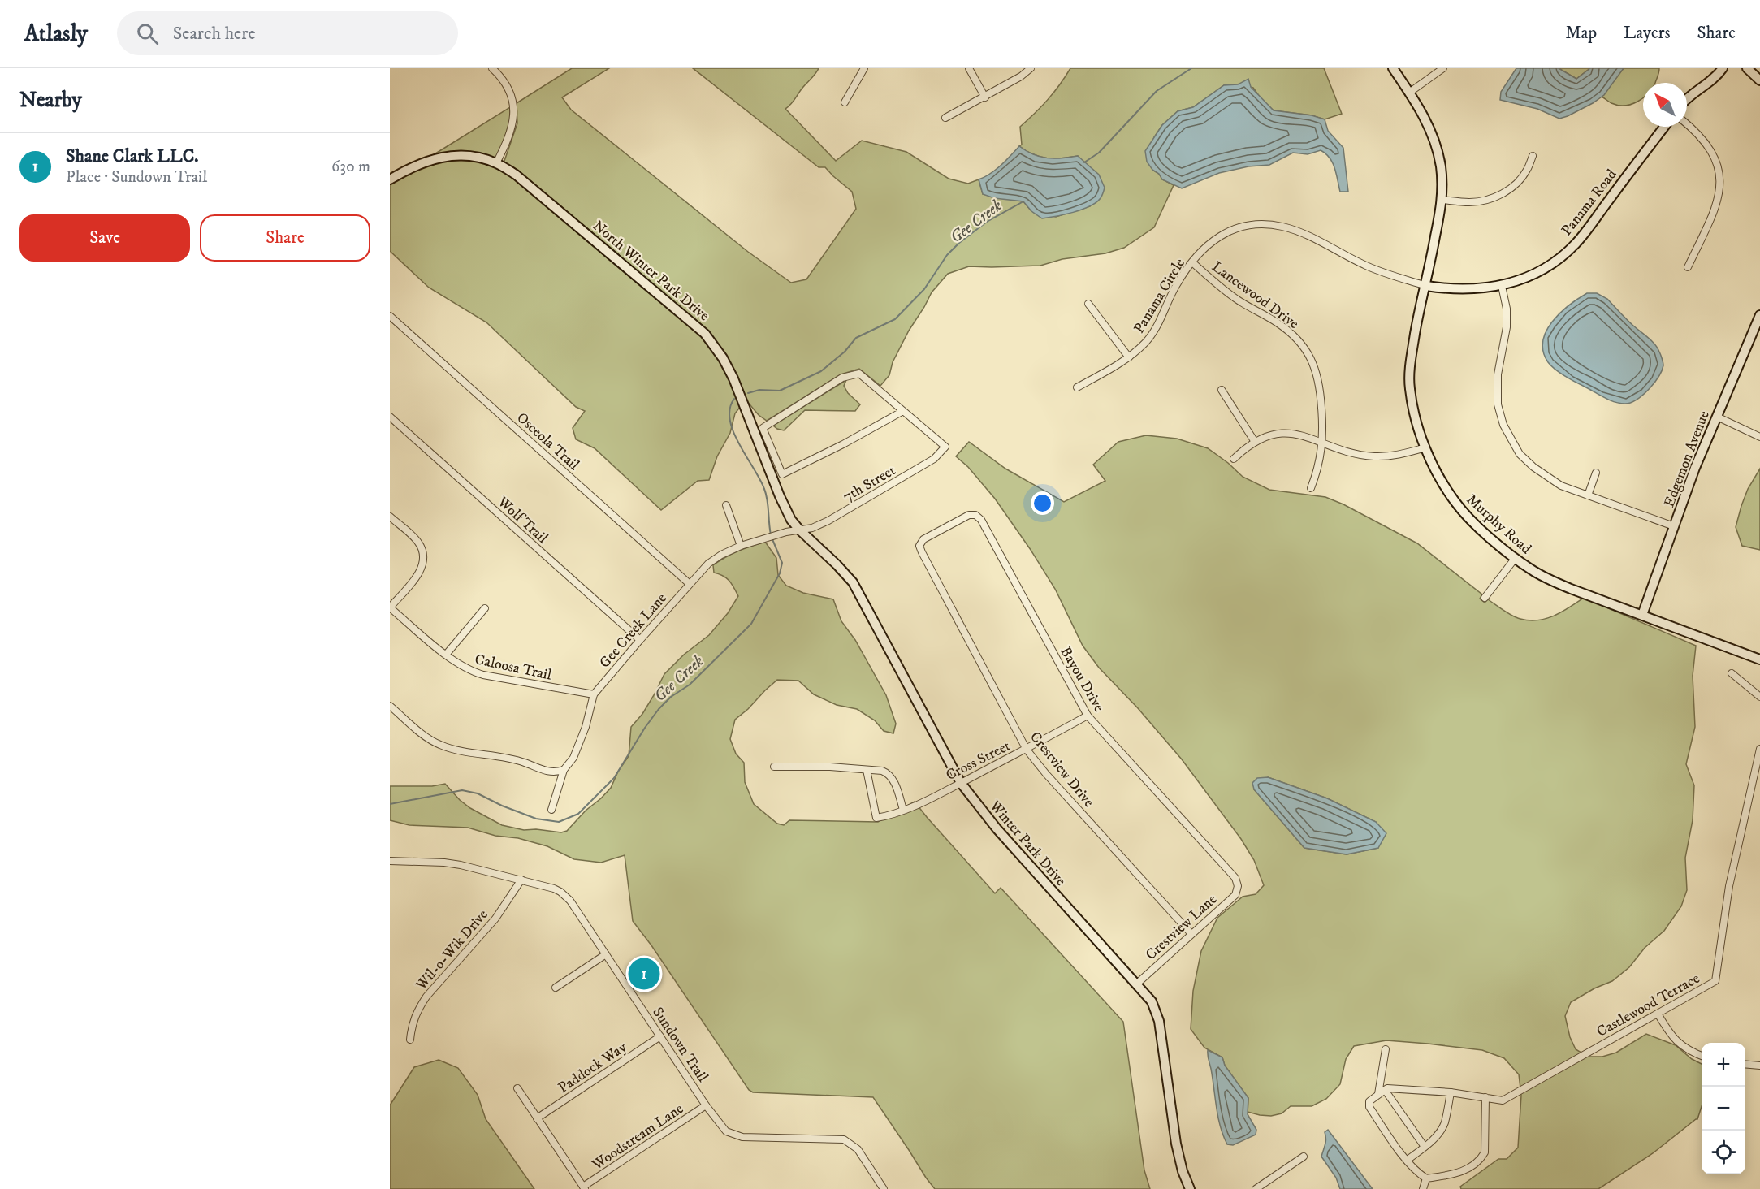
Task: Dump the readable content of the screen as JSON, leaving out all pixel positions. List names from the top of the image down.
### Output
{
  "streets": {
    "street": [
      "Panama Road",
      "North Winter Park Drive",
      "Lancewood Drive",
      "Panama Circle",
      "Osceola Trail",
      "Edgemon Avenue",
      "7th Street",
      "Wolf Trail",
      "Murphy Road",
      "Gee Creek Lane",
      "Caloosa Trail",
      "Bayou Drive",
      "Cross Street",
      "Crestview Drive",
      "Winter Park Drive",
      "Crestview Lane",
      "Wil-o-Wik Drive",
      "Castlewood Terrace",
      "Sundown Trail",
      "Paddock Way",
      "Woodstream Lane"
    ]
  },
  "crossings": [
    ["Panama Road", "Panama Circle"],
    ["Panama Road", "Murphy Road"],
    ["North Winter Park Drive", "7th Street"],
    ["North Winter Park Drive", "Gee Creek Lane"],
    ["North Winter Park Drive", "Winter Park Drive"],
    ["Lancewood Drive", "Panama Circle"],
    ["Panama Circle", "Murphy Road"],
    ["Osceola Trail", "Gee Creek Lane"],
    ["Edgemon Avenue", "Murphy Road"],
    ["7th Street", "Gee Creek Lane"],
    ["7th Street", "Winter Park Drive"],
    ["Wolf Trail", "Gee Creek Lane"],
    ["Gee Creek Lane", "Caloosa Trail"],
    ["Gee Creek Lane", "Winter Park Drive"],
    ["Bayou Drive", "Cross Street"],
    ["Bayou Drive", "Crestview Drive"],
    ["Bayou Drive", "Crestview Lane"],
    ["Cross Street", "Crestview Drive"],
    ["Cross Street", "Winter Park Drive"],
    ["Crestview Drive", "Crestview Lane"],
    ["Winter Park Drive", "Crestview Lane"],
    ["Wil-o-Wik Drive", "Sundown Trail"],
    ["Sundown Trail", "Paddock Way"],
    ["Sundown Trail", "Woodstream Lane"]
  ],
  "water": ["Gee Creek"],
  "north": "top left",
  "page": {
    "header": "Atlasly",
    "search": "Search here",
    "nav": ["Map", "Layers", "Share"],
    "heading": "Nearby",
    "list": [
      {
        "mark": "1",
        "name": "Shane Clark LLC.",
        "note": "Place · Sundown Trail",
        "value": "630 m"
      }
    ],
    "buttons": ["Save", "Share"],
    "pins": "1",
    "map_buttons": ["+", "−"]
  }
}
